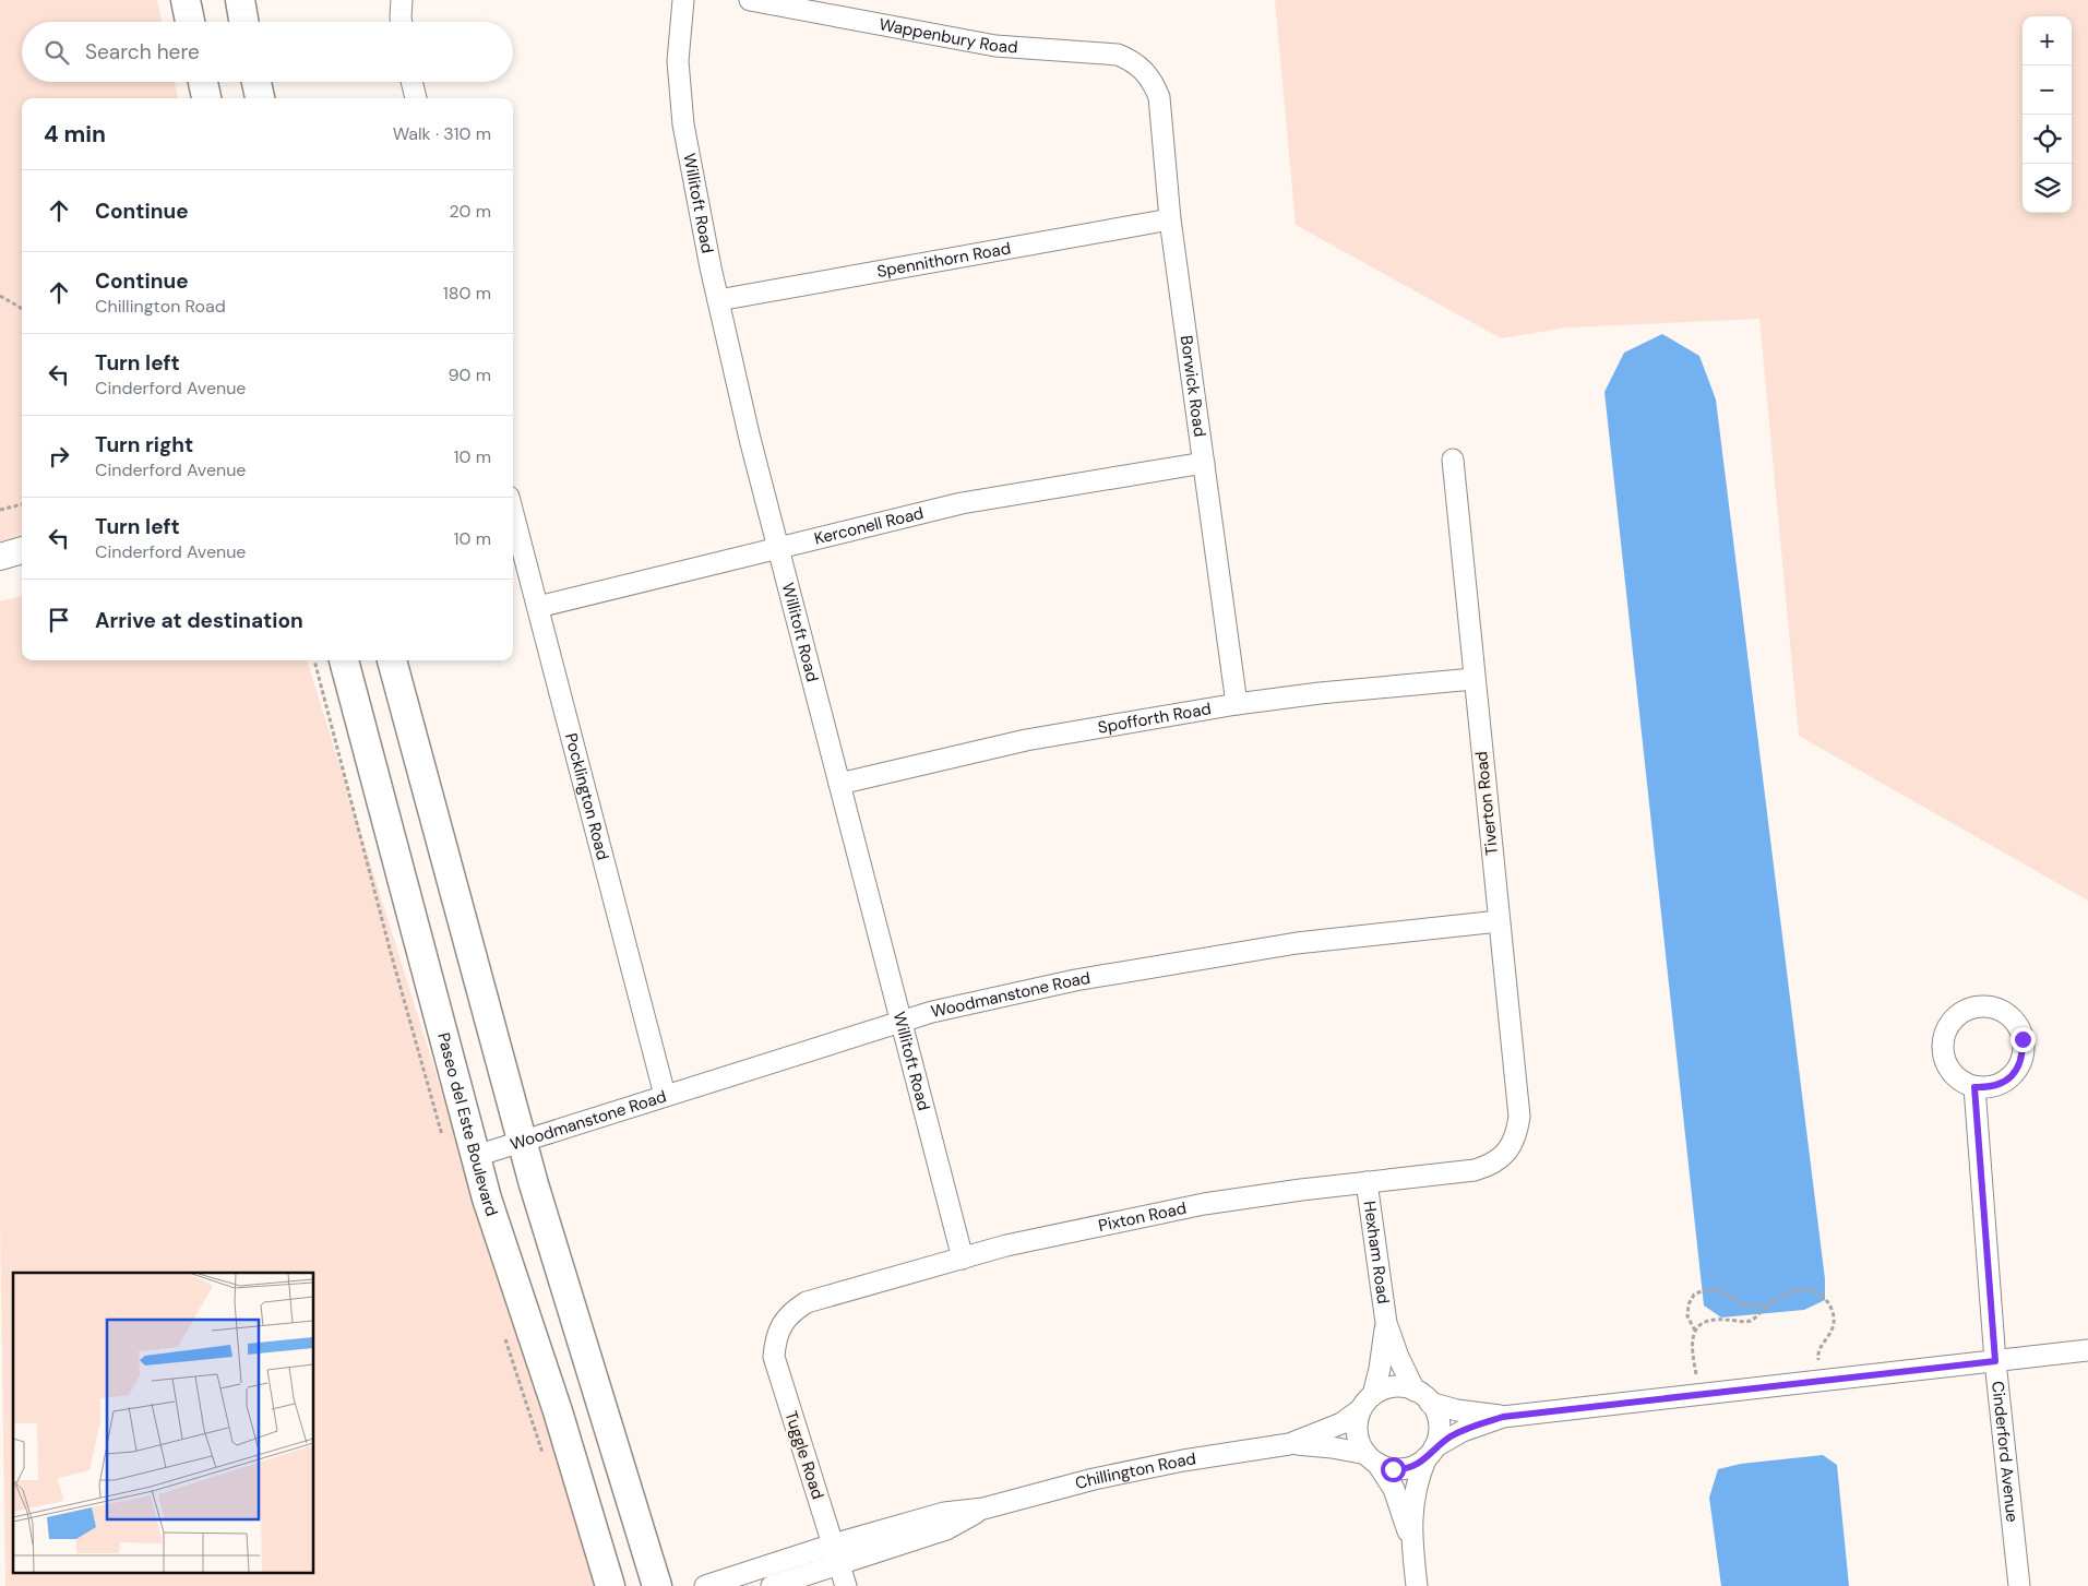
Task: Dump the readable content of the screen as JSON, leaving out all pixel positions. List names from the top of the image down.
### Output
{
  "streets": {
    "main road": ["Paseo del Este Boulevard"],
    "street": [
      "Wappenbury Road",
      "Willitoft Road",
      "Spennithorn Road",
      "Borwick Road",
      "Kerconell Road",
      "Spofforth Road",
      "Pocklington Road",
      "Tiverton Road",
      "Woodmanstone Road",
      "Pixton Road",
      "Hexham Road",
      "Cinderford Avenue",
      "Tuggle Road",
      "Chillington Road"
    ]
  },
  "crossings": [
    ["Wappenbury Road", "Borwick Road"],
    ["Willitoft Road", "Spennithorn Road"],
    ["Willitoft Road", "Kerconell Road"],
    ["Willitoft Road", "Spofforth Road"],
    ["Willitoft Road", "Woodmanstone Road"],
    ["Willitoft Road", "Pixton Road"],
    ["Spennithorn Road", "Borwick Road"],
    ["Borwick Road", "Kerconell Road"],
    ["Borwick Road", "Spofforth Road"],
    ["Kerconell Road", "Pocklington Road"],
    ["Spofforth Road", "Tiverton Road"],
    ["Pocklington Road", "Woodmanstone Road"],
    ["Tiverton Road", "Woodmanstone Road"],
    ["Tiverton Road", "Pixton Road"],
    ["Woodmanstone Road", "Paseo del Este Boulevard"],
    ["Pixton Road", "Hexham Road"],
    ["Pixton Road", "Tuggle Road"],
    ["Hexham Road", "Chillington Road"],
    ["Tuggle Road", "Chillington Road"]
  ],
  "page": {
    "map_buttons": ["+", "−"],
    "search": "Search here",
    "heading": ["4 min", "Walk · 310 m"],
    "list": [
      ["Continue", "20 m"],
      ["Continue", "Chillington Road", "180 m"],
      ["Turn left", "Cinderford Avenue", "90 m"],
      ["Turn right", "Cinderford Avenue", "10 m"],
      ["Turn left", "Cinderford Avenue", "10 m"],
      "Arrive at destination"
    ]
  }
}
